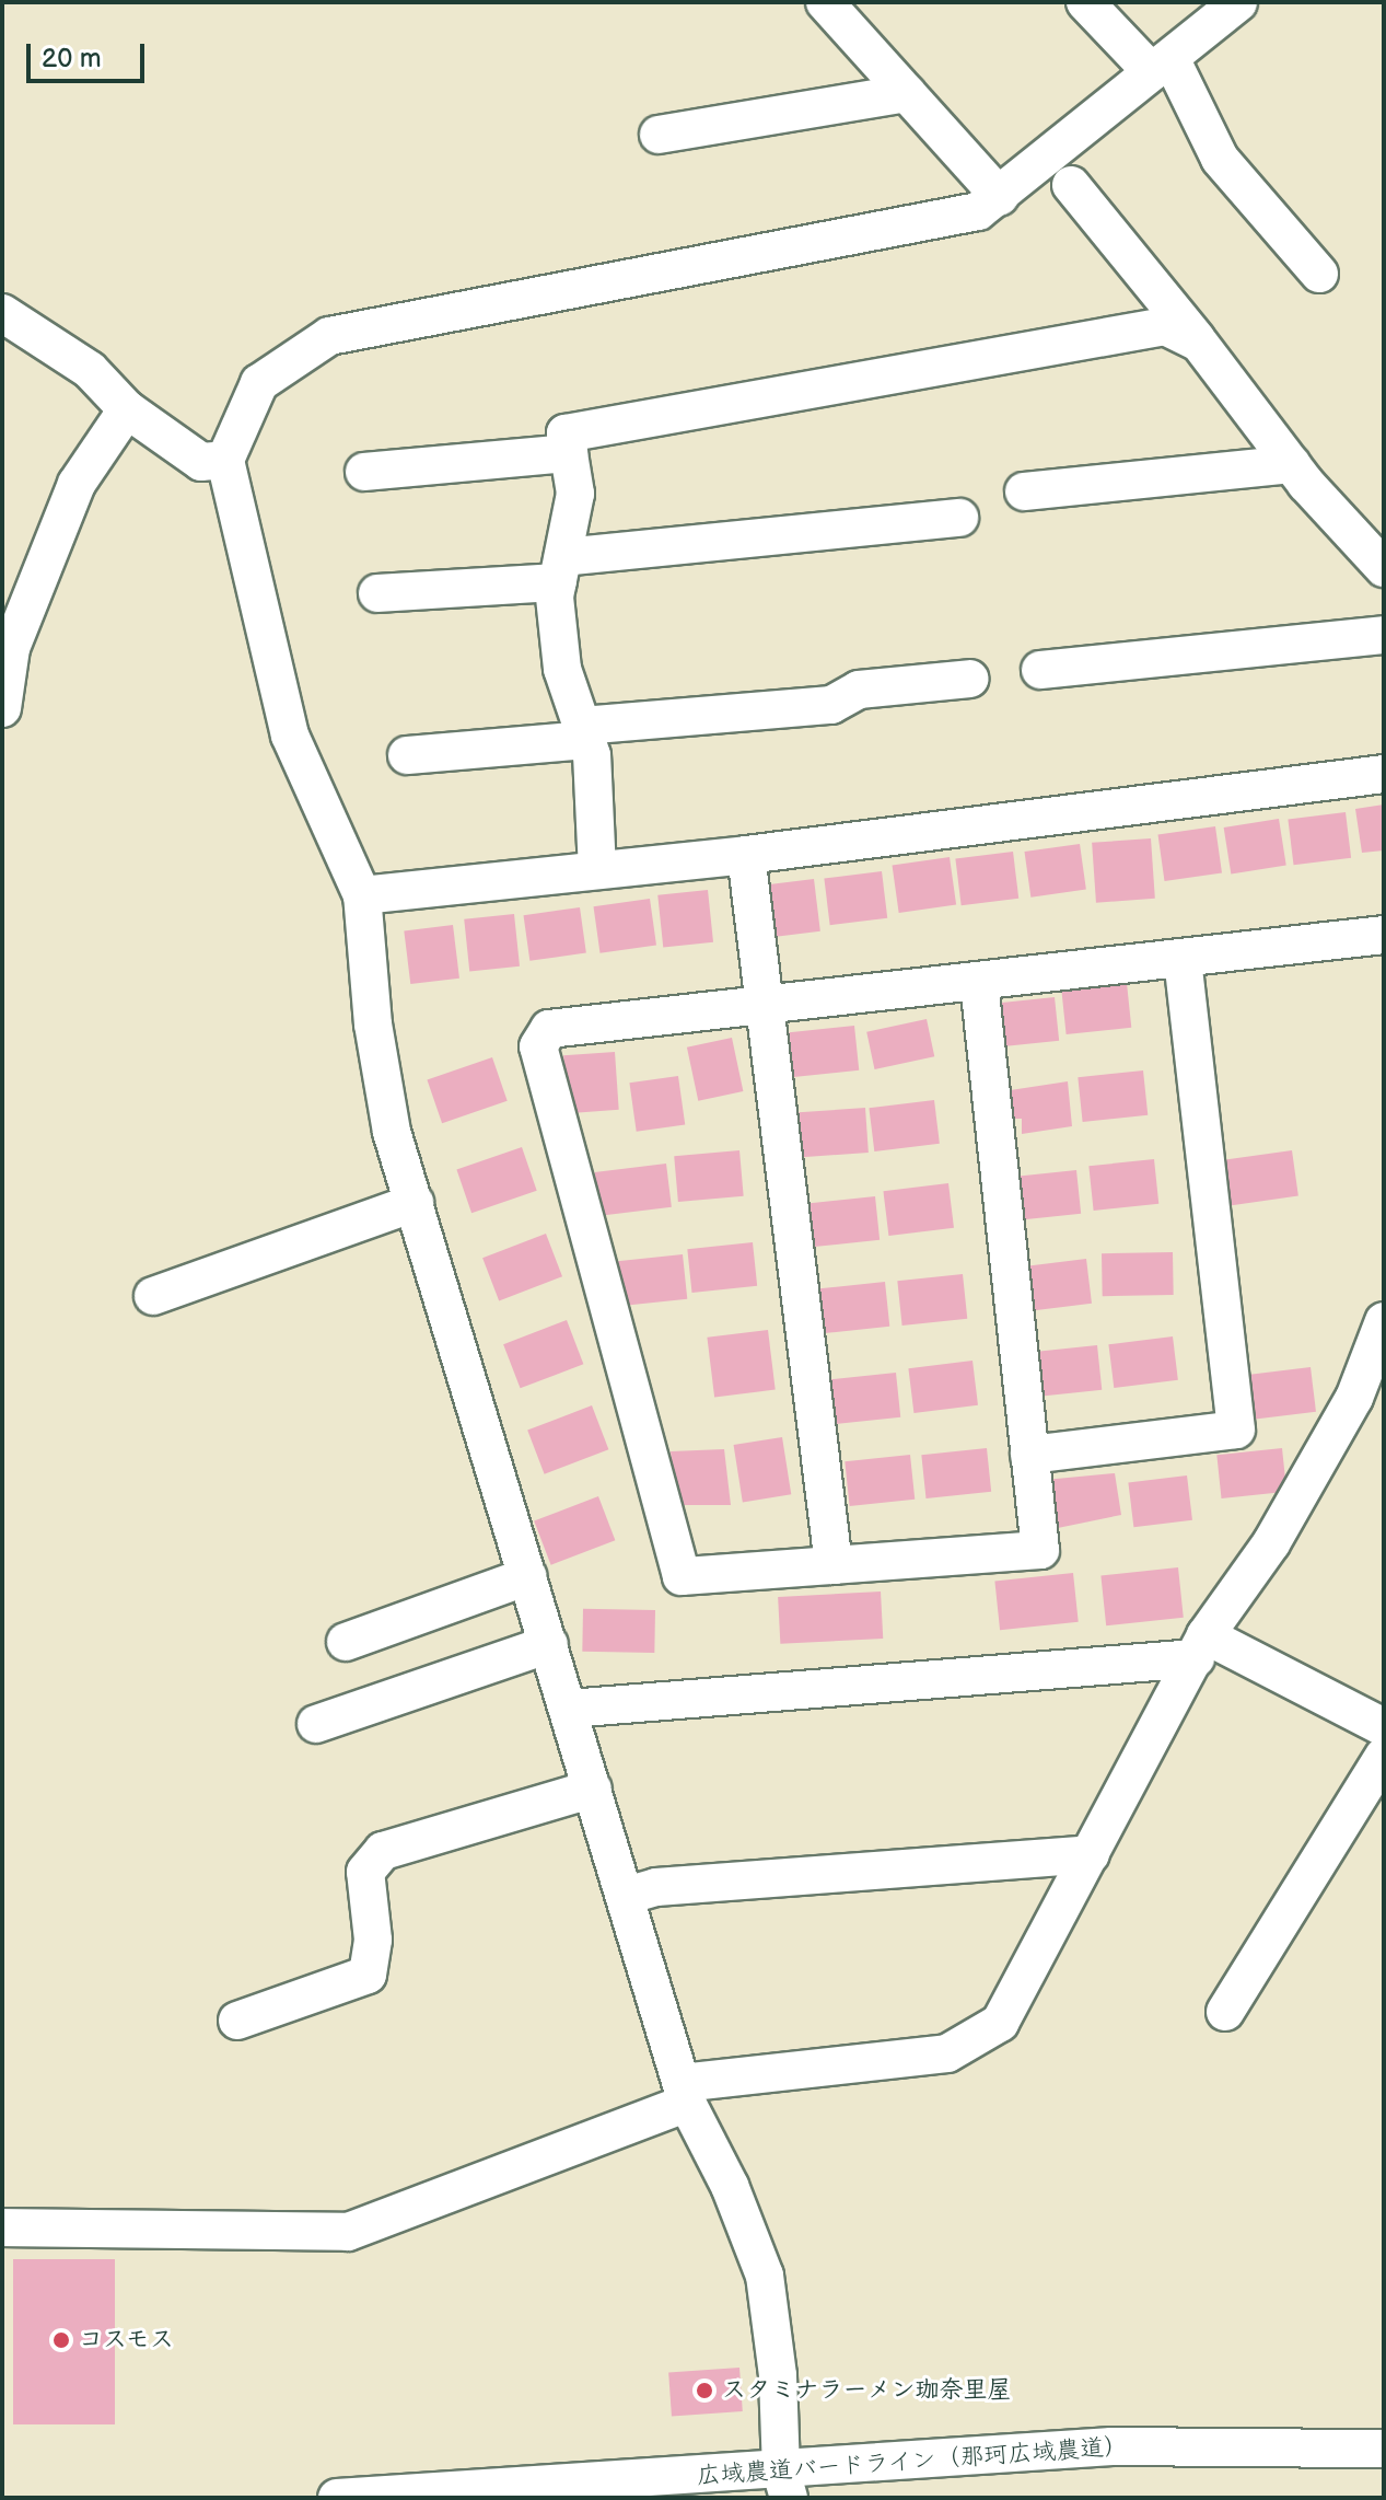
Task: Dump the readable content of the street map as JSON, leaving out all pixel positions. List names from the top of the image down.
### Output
{
  "streets": {
    "street": ["広域農道バードライン（那珂広域農道）"]
  },
  "places": ["コスモス", "スタミナラーメン珈奈里屋"],
  "scale_bar": "20 m"
}
